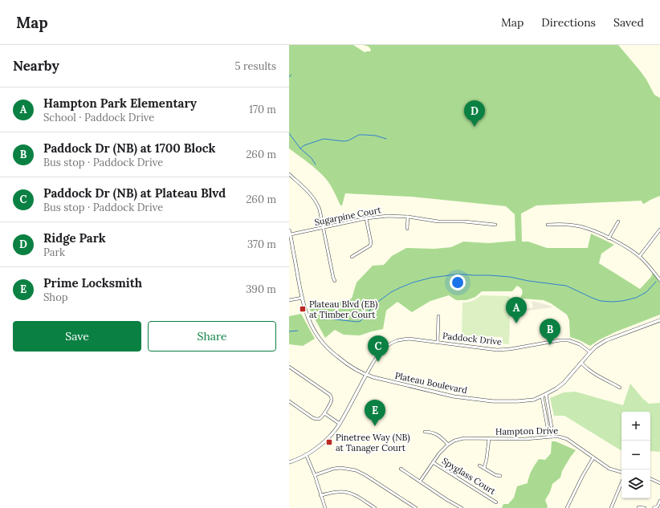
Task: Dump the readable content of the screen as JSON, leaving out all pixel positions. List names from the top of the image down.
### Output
{
  "streets": {
    "street": [
      "Sugarpine Court",
      "Paddock Drive",
      "Plateau Boulevard",
      "Hampton Drive",
      "Spyglass Court"
    ]
  },
  "crossings": [
    ["Sugarpine Court", "Plateau Boulevard"],
    ["Paddock Drive", "Plateau Boulevard"],
    ["Hampton Drive", "Spyglass Court"]
  ],
  "places": {
    "transit": ["Plateau Blvd (EB) at Timber Court", "Pinetree Way (NB) at Tanager Court"]
  },
  "page": {
    "header": "Map",
    "nav": ["Map", "Directions", "Saved"],
    "heading": ["Nearby", "5 results"],
    "list": [
      {
        "mark": "A",
        "name": "Hampton Park Elementary",
        "note": "School · Paddock Drive",
        "value": "170 m"
      },
      {
        "mark": "B",
        "name": "Paddock Dr (NB) at 1700 Block",
        "note": "Bus stop · Paddock Drive",
        "value": "260 m"
      },
      {
        "mark": "C",
        "name": "Paddock Dr (NB) at Plateau Blvd",
        "note": "Bus stop · Paddock Drive",
        "value": "260 m"
      },
      {
        "mark": "D",
        "name": "Ridge Park",
        "note": "Park",
        "value": "370 m"
      },
      {
        "mark": "E",
        "name": "Prime Locksmith",
        "note": "Shop",
        "value": "390 m"
      }
    ],
    "pins": [
      "D",
      "A",
      "B",
      "C",
      "E"
    ],
    "buttons": ["Save", "Share"],
    "map_buttons": ["+", "−"]
  }
}
